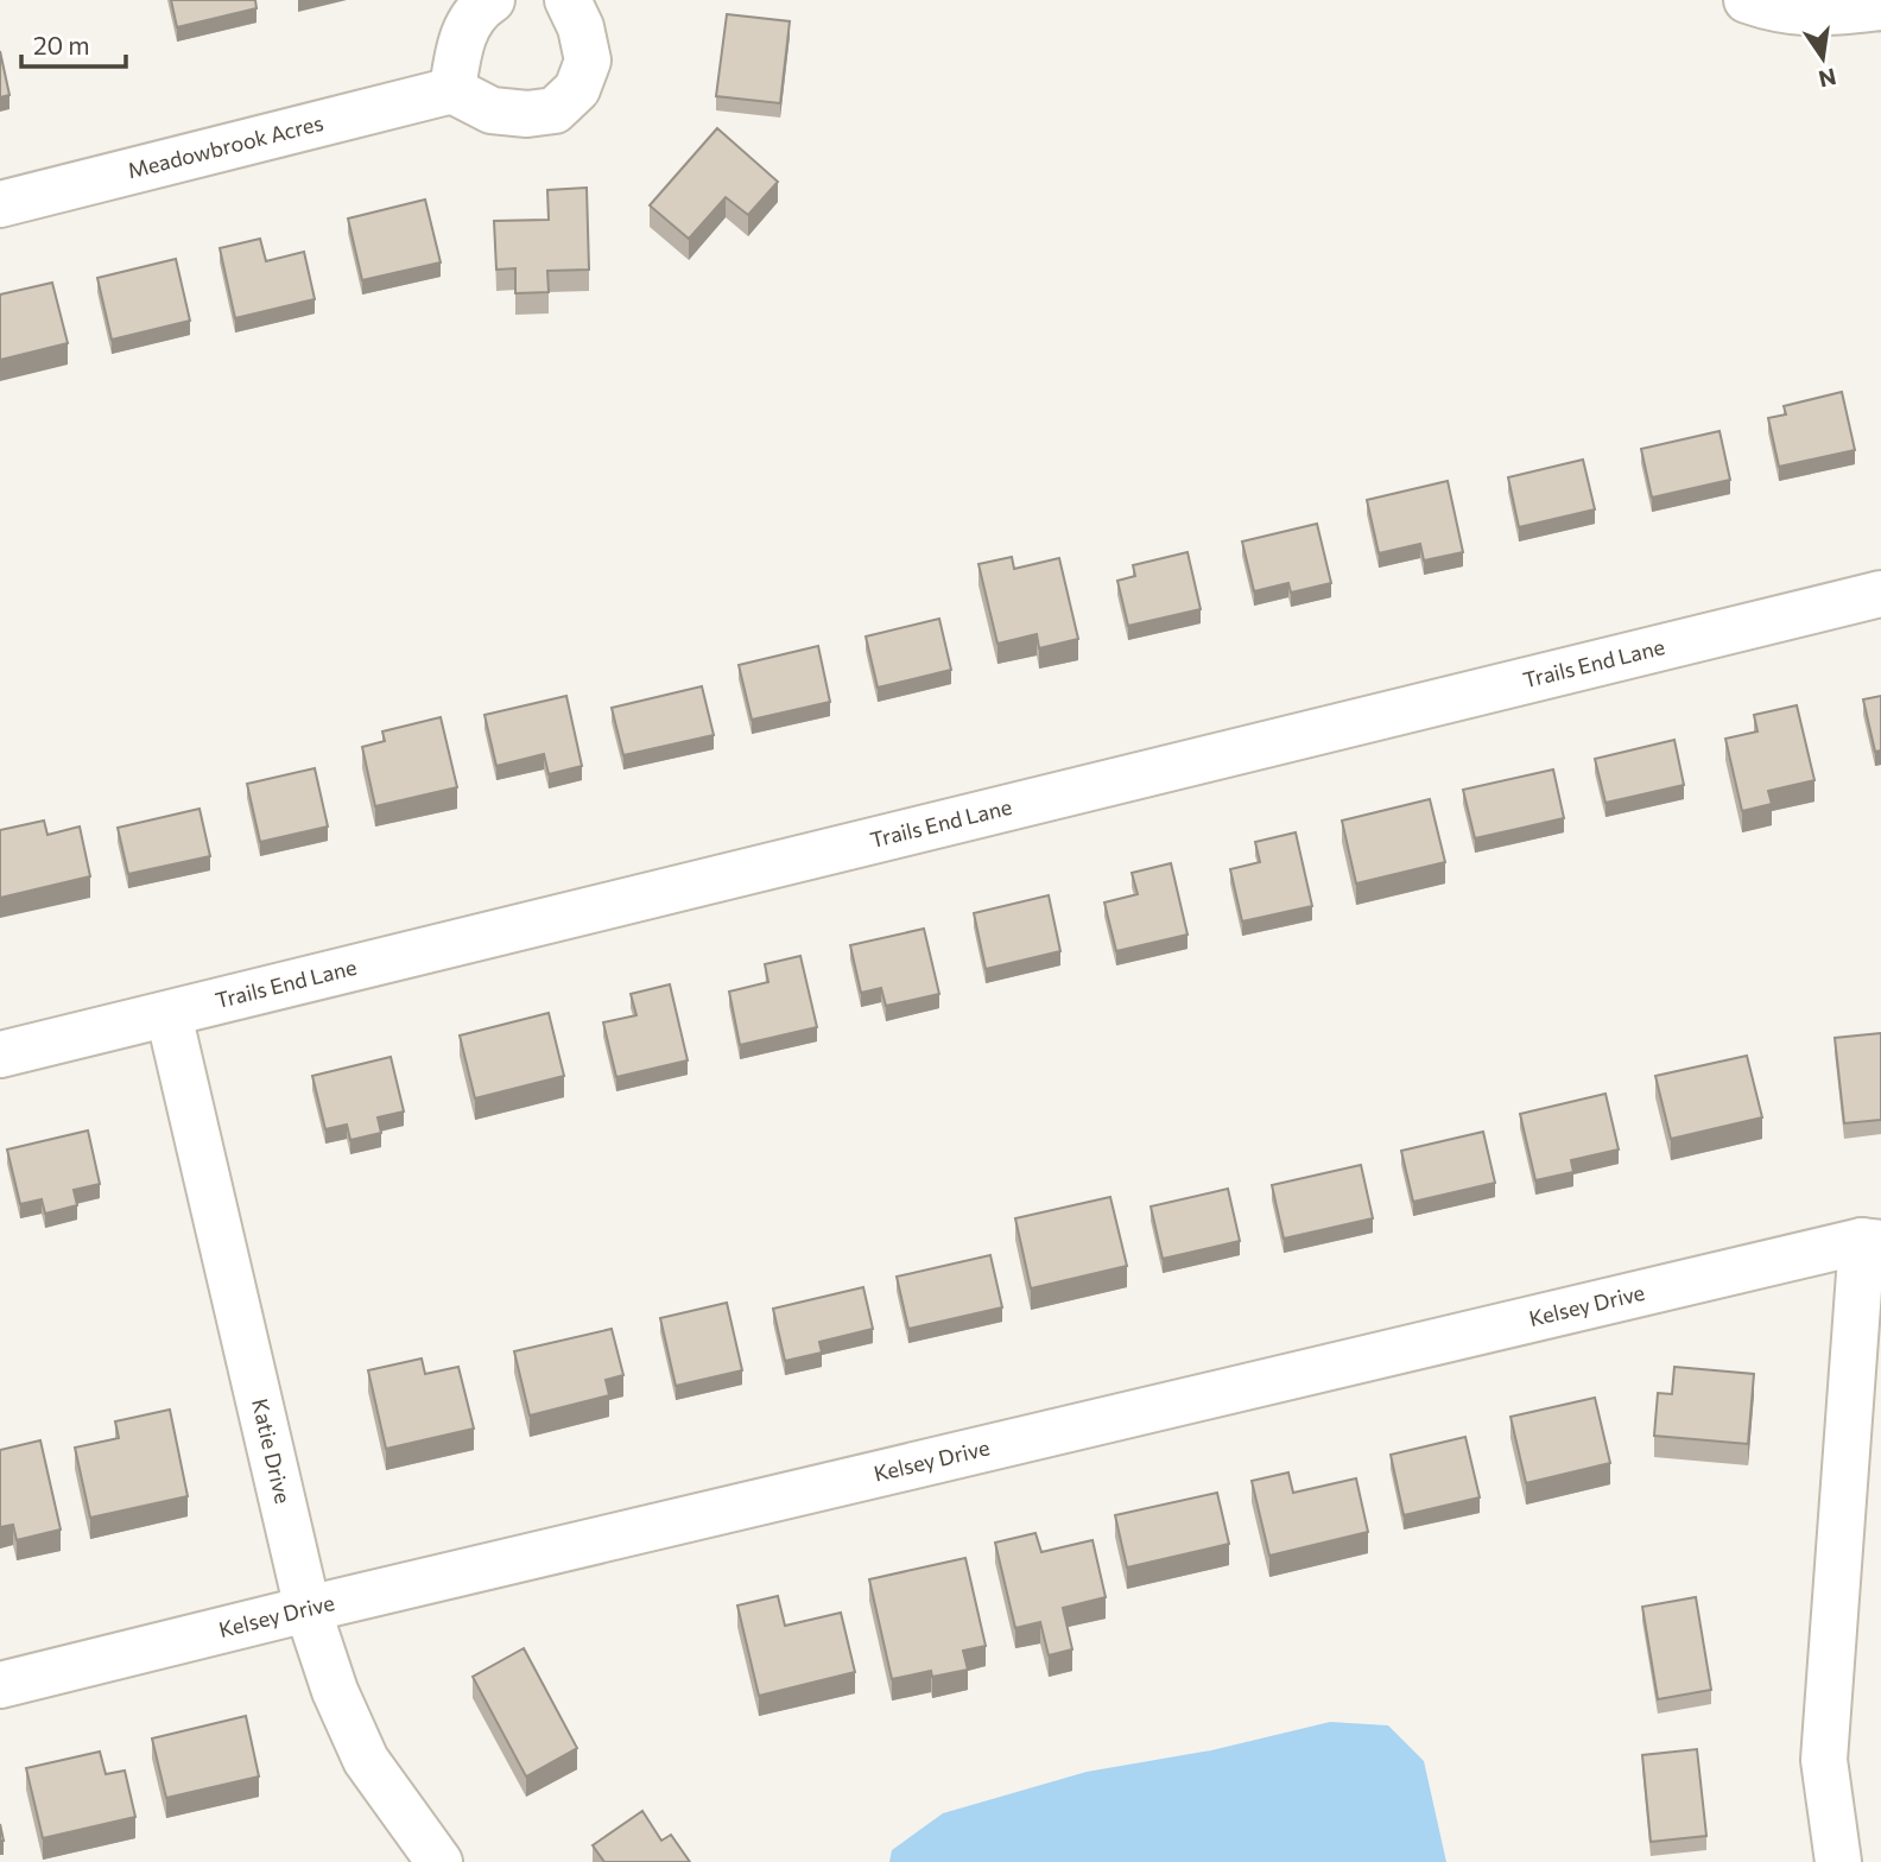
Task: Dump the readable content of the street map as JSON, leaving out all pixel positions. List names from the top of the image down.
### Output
{
  "streets": {
    "street": [
      "Meadowbrook Acres",
      "Trails End Lane",
      "Kelsey Drive",
      "Katie Drive"
    ]
  },
  "crossings": [
    ["Trails End Lane", "Katie Drive"],
    ["Kelsey Drive", "Katie Drive"]
  ],
  "scale_bar": "20 m",
  "north": "bottom"
}
